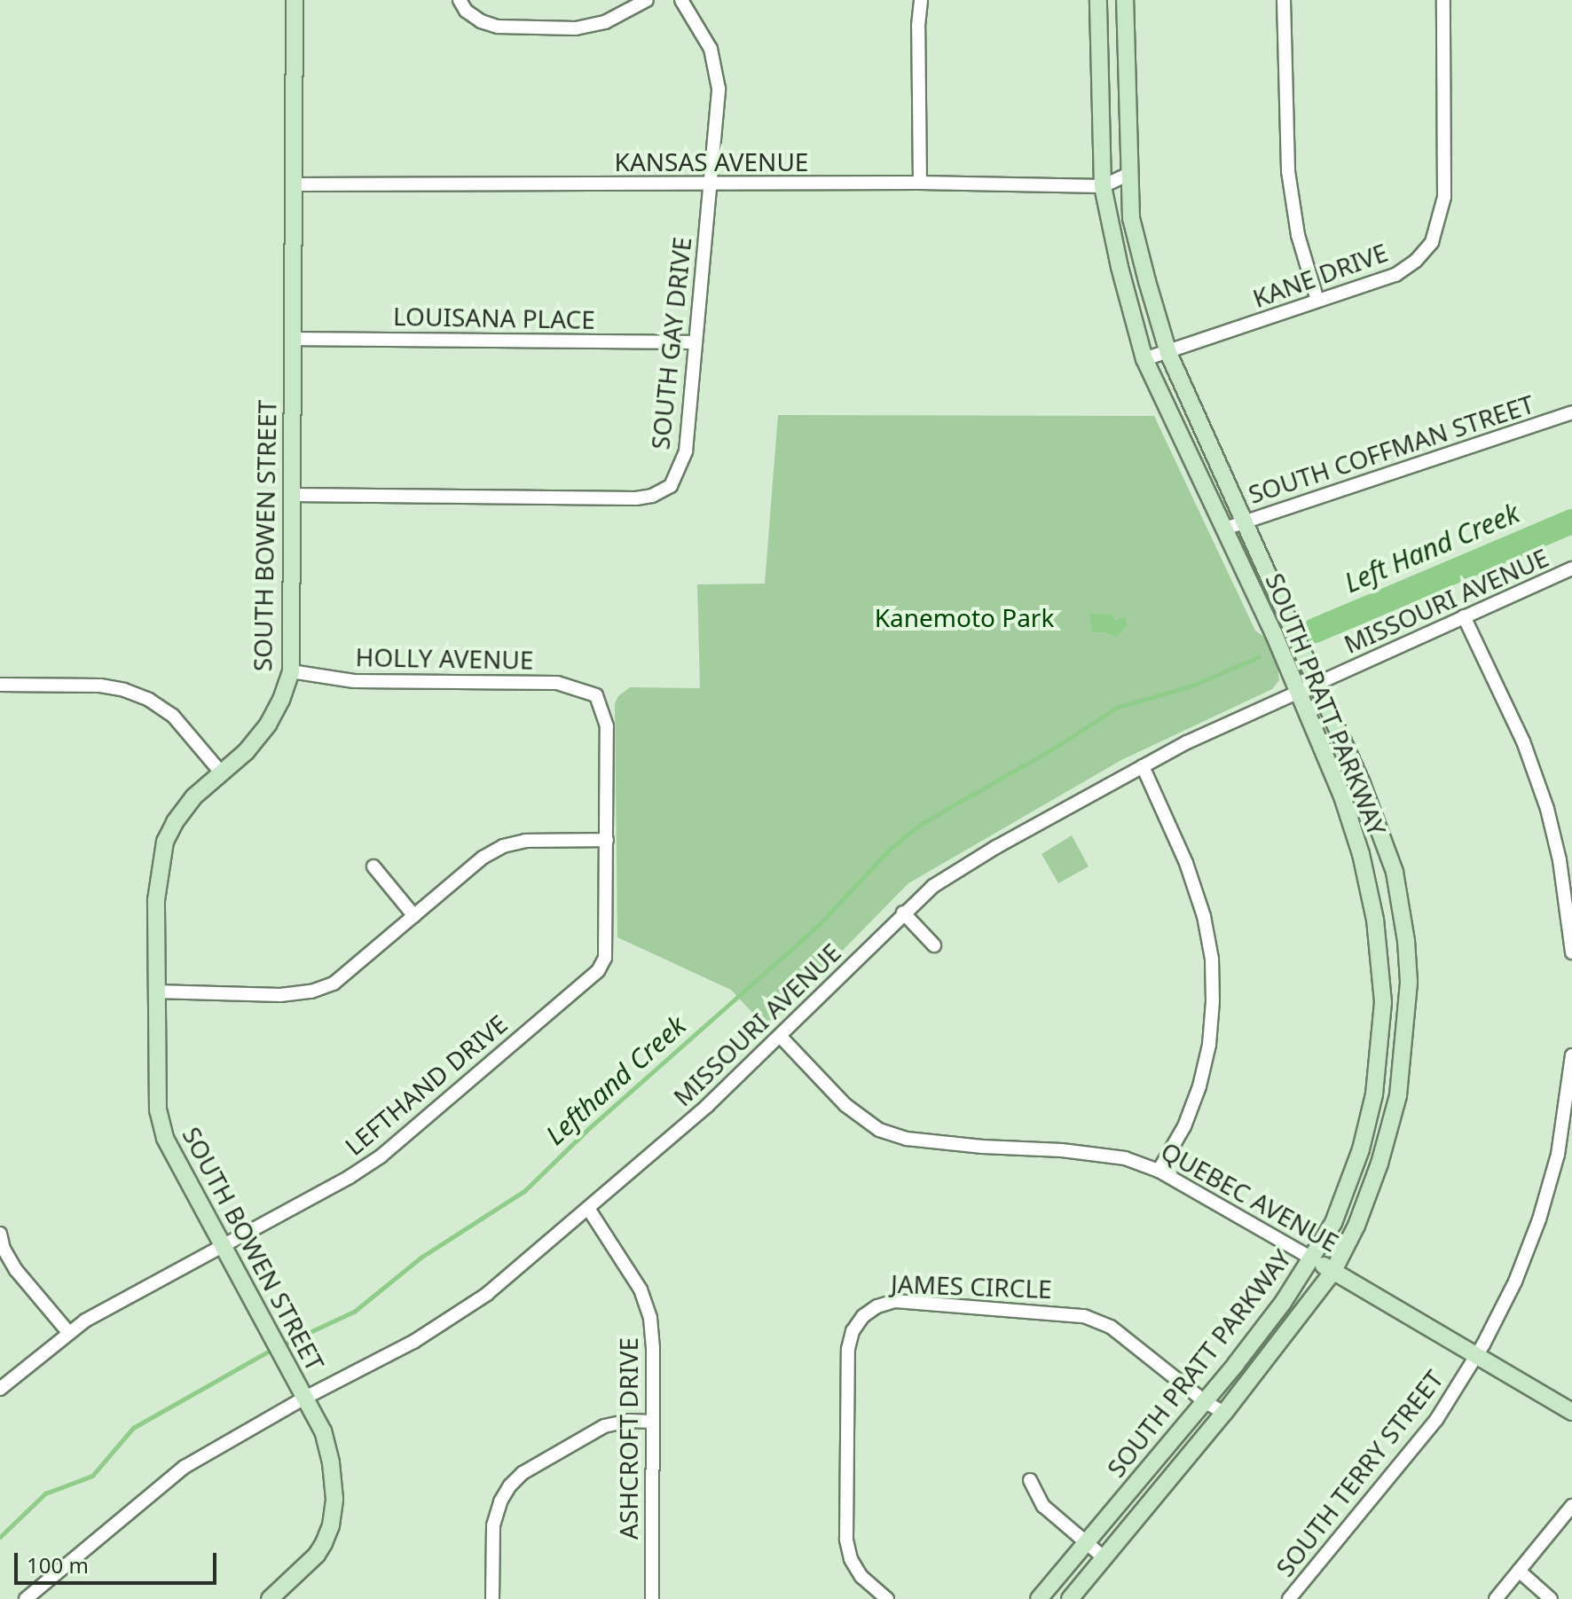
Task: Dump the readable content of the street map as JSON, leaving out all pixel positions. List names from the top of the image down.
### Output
{
  "streets": {
    "street": [
      "KANSAS AVENUE",
      "KANE DRIVE",
      "LOUISANA PLACE",
      "SOUTH GAY DRIVE",
      "SOUTH COFFMAN STREET",
      "SOUTH BOWEN STREET",
      "MISSOURI AVENUE",
      "HOLLY AVENUE",
      "SOUTH PRATT PARKWAY",
      "LEFTHAND DRIVE",
      "QUEBEC AVENUE",
      "JAMES CIRCLE",
      "ASHCROFT DRIVE",
      "SOUTH TERRY STREET"
    ]
  },
  "crossings": [
    ["KANSAS AVENUE", "SOUTH GAY DRIVE"],
    ["KANSAS AVENUE", "SOUTH BOWEN STREET"],
    ["KANSAS AVENUE", "SOUTH PRATT PARKWAY"],
    ["KANE DRIVE", "SOUTH PRATT PARKWAY"],
    ["LOUISANA PLACE", "SOUTH GAY DRIVE"],
    ["LOUISANA PLACE", "SOUTH BOWEN STREET"],
    ["SOUTH GAY DRIVE", "SOUTH BOWEN STREET"],
    ["SOUTH COFFMAN STREET", "SOUTH PRATT PARKWAY"],
    ["SOUTH BOWEN STREET", "MISSOURI AVENUE"],
    ["SOUTH BOWEN STREET", "HOLLY AVENUE"],
    ["SOUTH BOWEN STREET", "LEFTHAND DRIVE"],
    ["MISSOURI AVENUE", "SOUTH PRATT PARKWAY"],
    ["MISSOURI AVENUE", "QUEBEC AVENUE"],
    ["MISSOURI AVENUE", "ASHCROFT DRIVE"],
    ["HOLLY AVENUE", "LEFTHAND DRIVE"],
    ["SOUTH PRATT PARKWAY", "QUEBEC AVENUE"],
    ["SOUTH PRATT PARKWAY", "JAMES CIRCLE"],
    ["QUEBEC AVENUE", "SOUTH TERRY STREET"]
  ],
  "water": ["Left Hand Creek", "Lefthand Creek"],
  "parks": ["Kanemoto Park"],
  "scale_bar": "100 m"
}
